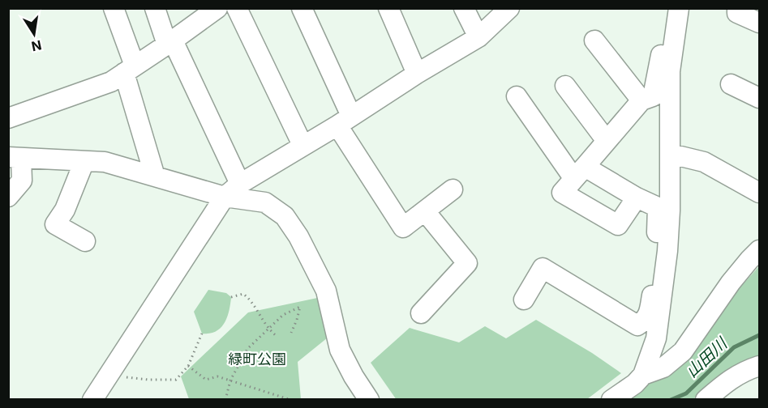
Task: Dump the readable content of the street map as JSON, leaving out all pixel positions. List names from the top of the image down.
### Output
{
  "water": ["山田川"],
  "parks": ["緑町公園"],
  "north": "bottom"
}
